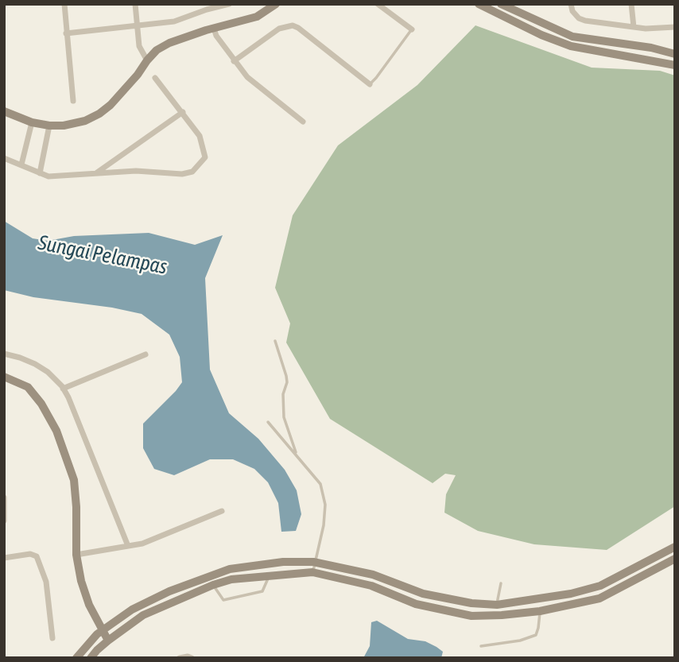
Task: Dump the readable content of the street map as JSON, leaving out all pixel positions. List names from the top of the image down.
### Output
{
  "water": ["Sungai Pelampas"]
}
